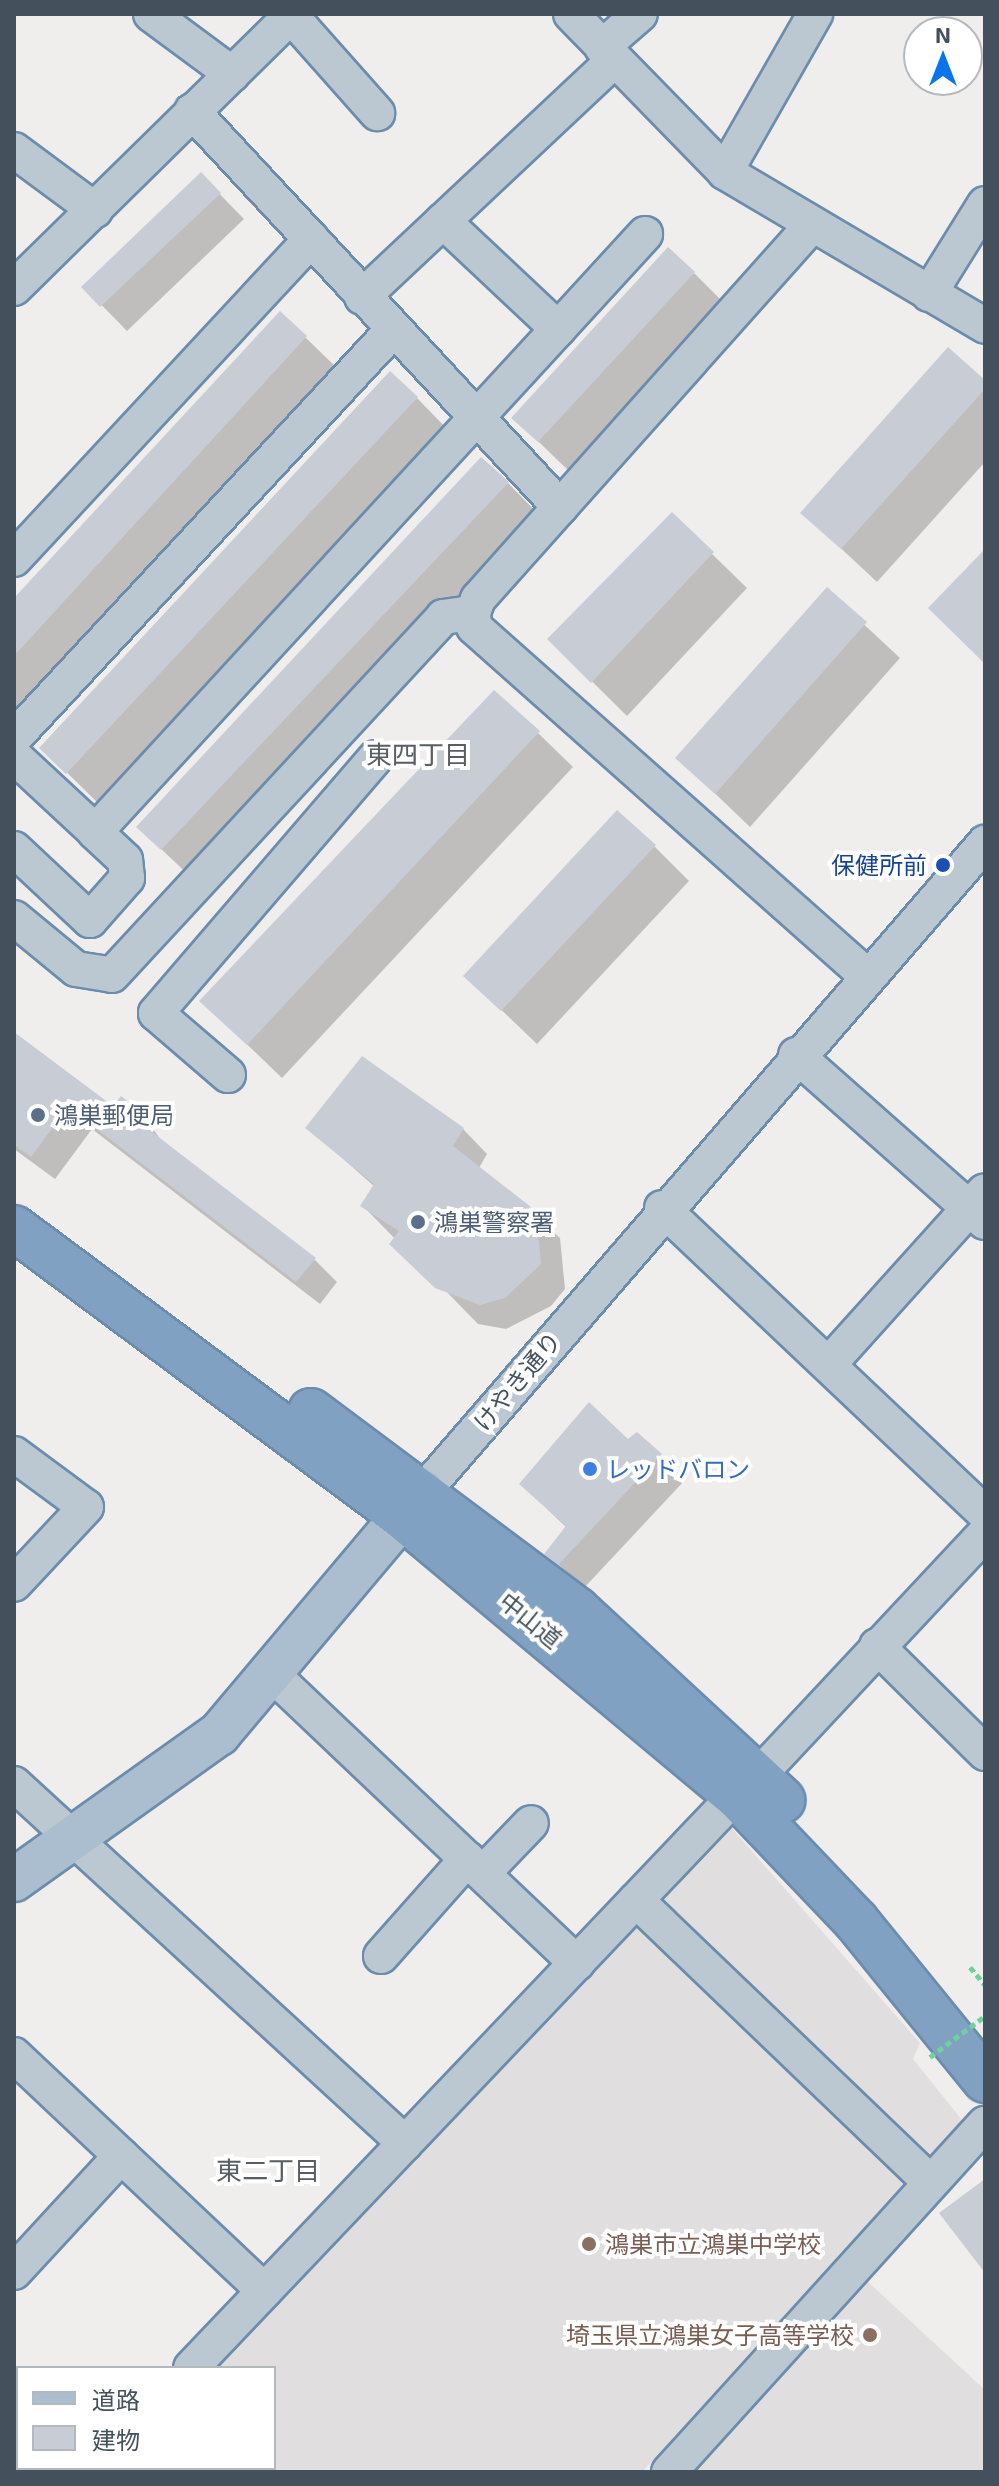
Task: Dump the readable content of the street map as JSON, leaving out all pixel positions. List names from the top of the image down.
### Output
{
  "streets": {
    "highway": ["中山道"],
    "main road": ["けやき通り"]
  },
  "crossings": [
    ["けやき通り", "中山道"]
  ],
  "districts": ["東四丁目", "東二丁目"],
  "places": [
    "保健所前",
    "鴻巣郵便局",
    "鴻巣警察署",
    "レッドバロン",
    "鴻巣市立鴻巣中学校",
    "埼玉県立鴻巣女子高等学校"
  ],
  "legend": ["道路", "建物"],
  "north": "top"
}
